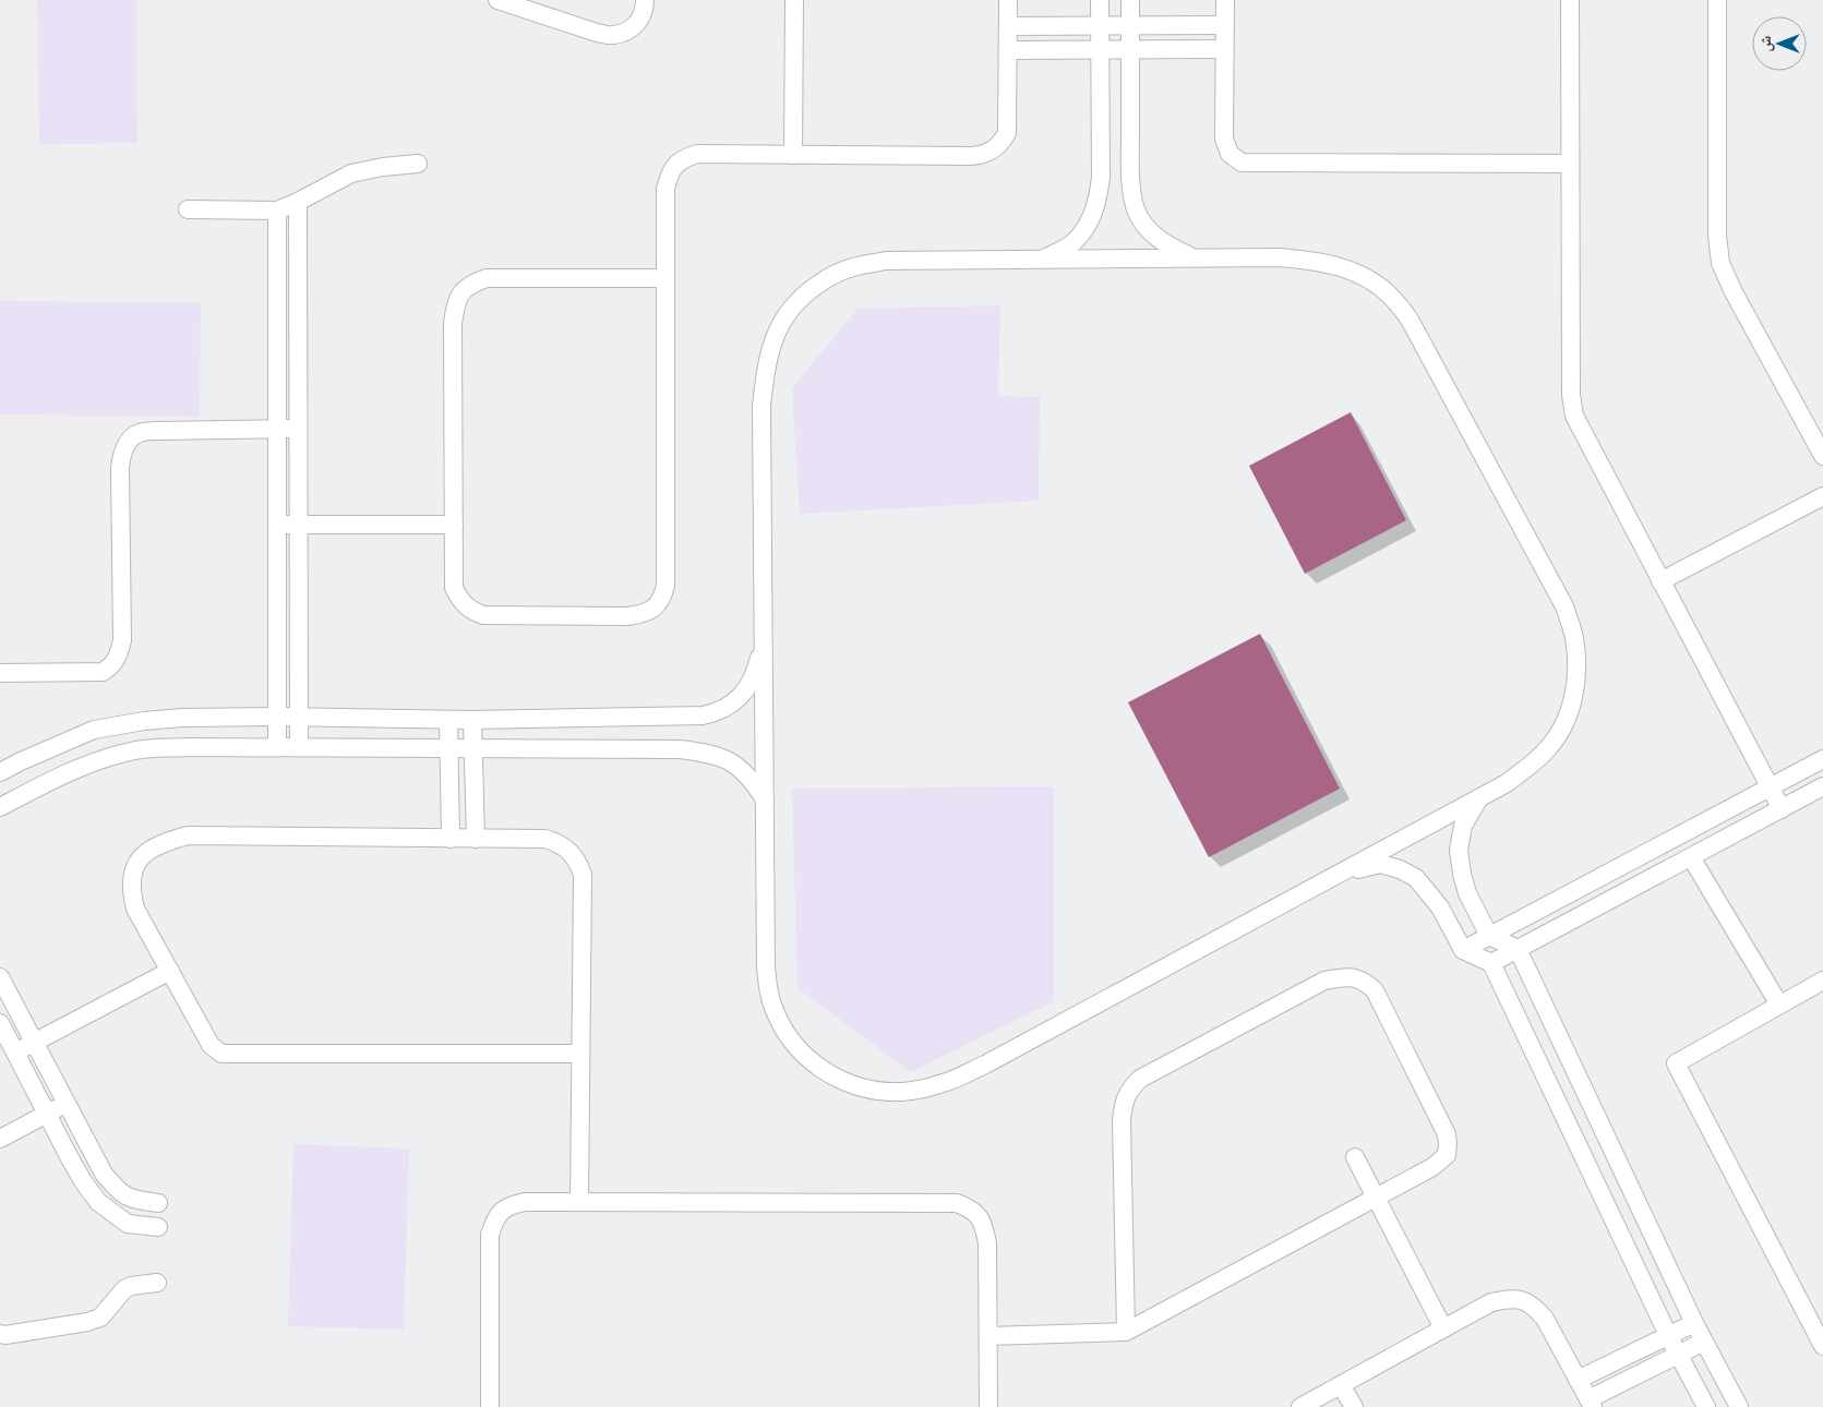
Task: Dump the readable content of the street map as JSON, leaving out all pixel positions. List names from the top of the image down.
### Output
{
  "north": "left"
}
